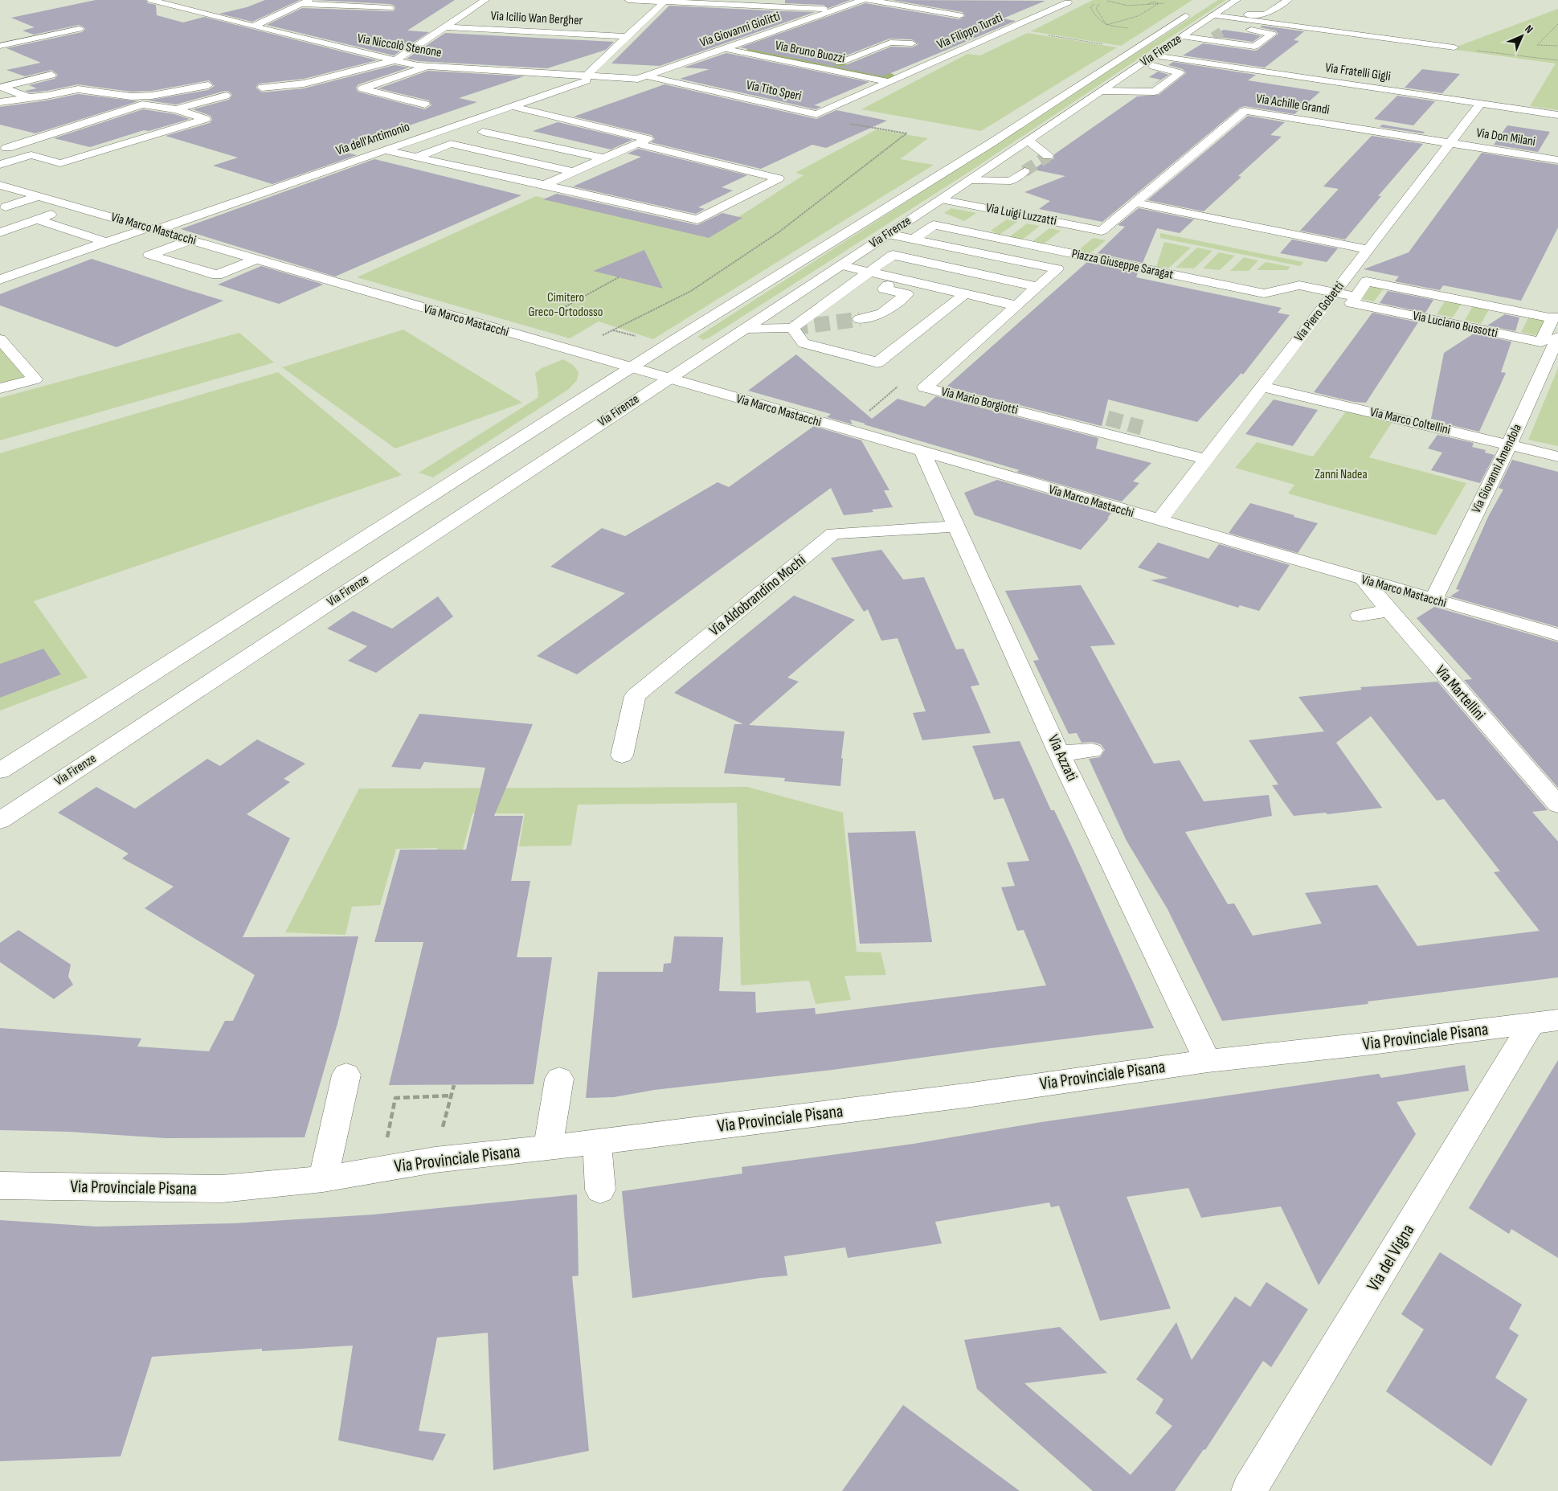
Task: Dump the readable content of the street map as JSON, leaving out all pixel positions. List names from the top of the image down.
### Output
{
  "streets": {
    "street": [
      "Via Icilio Wan Bergher",
      "Via Giovanni Giolitti",
      "Via Filippo Turati",
      "Via Niccolò Stenone",
      "Via Firenze",
      "Via Bruno Buozzi",
      "Via Fratelli Gigli",
      "Via Tito Speri",
      "Via Achille Grandi",
      "Via Don Milani",
      "Via dell'Antimonio",
      "Via Luigi Luzzatti",
      "Via Marco Mastacchi",
      "Piazza Giuseppe Saragat",
      "Via Piero Gobetti",
      "Via Luciano Bussotti",
      "Via Mario Borgiotti",
      "Via Marco Coltellini",
      "Via Giovanni Amendola",
      "Via Aldobrandino Mochi",
      "Via Martellini",
      "Via Azzati",
      "Via Provinciale Pisana",
      "Via del Vigna"
    ]
  },
  "crossings": [
    ["Via Giovanni Giolitti", "Via Niccolò Stenone"],
    ["Via Giovanni Giolitti", "Via Bruno Buozzi"],
    ["Via Giovanni Giolitti", "Via Tito Speri"],
    ["Via Filippo Turati", "Via Bruno Buozzi"],
    ["Via Filippo Turati", "Via Tito Speri"],
    ["Via Niccolò Stenone", "Via Tito Speri"],
    ["Via Niccolò Stenone", "Via dell'Antimonio"],
    ["Via Firenze", "Via Fratelli Gigli"],
    ["Via Firenze", "Via Luigi Luzzatti"],
    ["Via Firenze", "Via Marco Mastacchi"],
    ["Via Bruno Buozzi", "Via Tito Speri"],
    ["Via Fratelli Gigli", "Via Piero Gobetti"],
    ["Via Achille Grandi", "Via Don Milani"],
    ["Via Achille Grandi", "Via Luigi Luzzatti"],
    ["Via Achille Grandi", "Via Piero Gobetti"],
    ["Via Don Milani", "Via Piero Gobetti"],
    ["Via dell'Antimonio", "Via Marco Mastacchi"],
    ["Via Marco Mastacchi", "Via Piero Gobetti"],
    ["Via Marco Mastacchi", "Via Giovanni Amendola"],
    ["Via Marco Mastacchi", "Via Martellini"],
    ["Via Marco Mastacchi", "Via Azzati"],
    ["Piazza Giuseppe Saragat", "Via Piero Gobetti"],
    ["Piazza Giuseppe Saragat", "Via Mario Borgiotti"],
    ["Via Piero Gobetti", "Via Mario Borgiotti"],
    ["Via Piero Gobetti", "Via Marco Coltellini"],
    ["Via Marco Coltellini", "Via Giovanni Amendola"],
    ["Via Aldobrandino Mochi", "Via Azzati"],
    ["Via Azzati", "Via Provinciale Pisana"],
    ["Via Provinciale Pisana", "Via del Vigna"]
  ],
  "parks": ["Cimitero Greco-Ortodosso", "Zanni Nadea"],
  "north": "top right"
}
